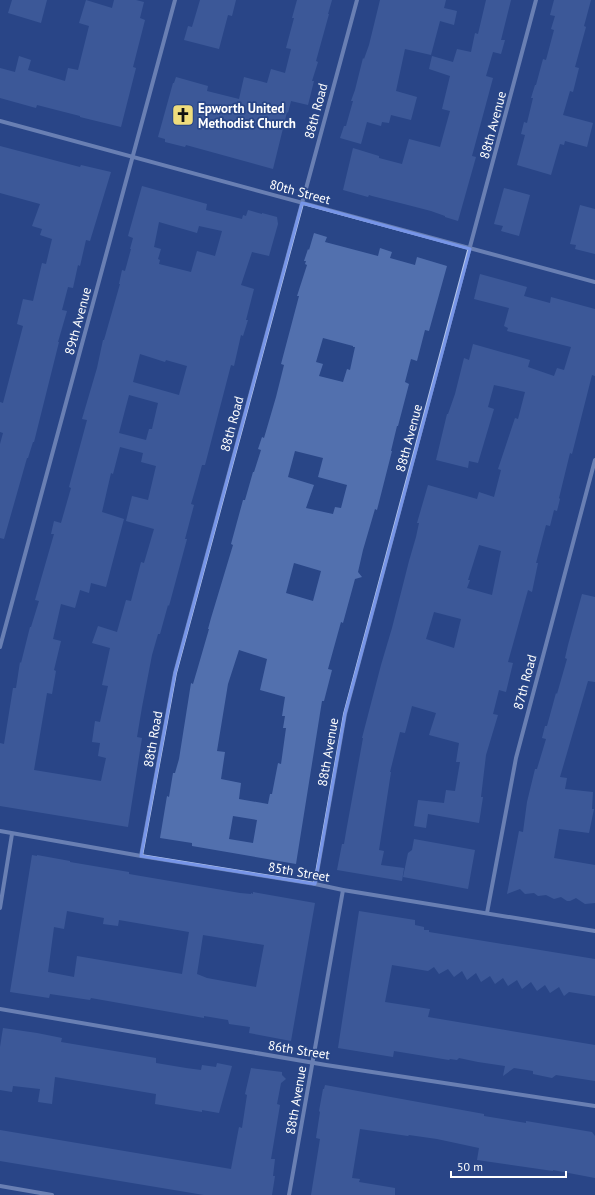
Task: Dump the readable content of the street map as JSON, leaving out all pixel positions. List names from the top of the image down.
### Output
{
  "streets": {
    "street": [
      "88th Road",
      "88th Avenue",
      "80th Street",
      "89th Avenue",
      "87th Road",
      "85th Street",
      "86th Street"
    ]
  },
  "crossings": [
    ["88th Road", "80th Street"],
    ["88th Road", "85th Street"],
    ["88th Avenue", "80th Street"],
    ["88th Avenue", "85th Street"],
    ["88th Avenue", "86th Street"],
    ["80th Street", "89th Avenue"],
    ["87th Road", "85th Street"]
  ],
  "places": {
    "church": ["Epworth United Methodist Church"]
  },
  "scale_bar": "50 m"
}
